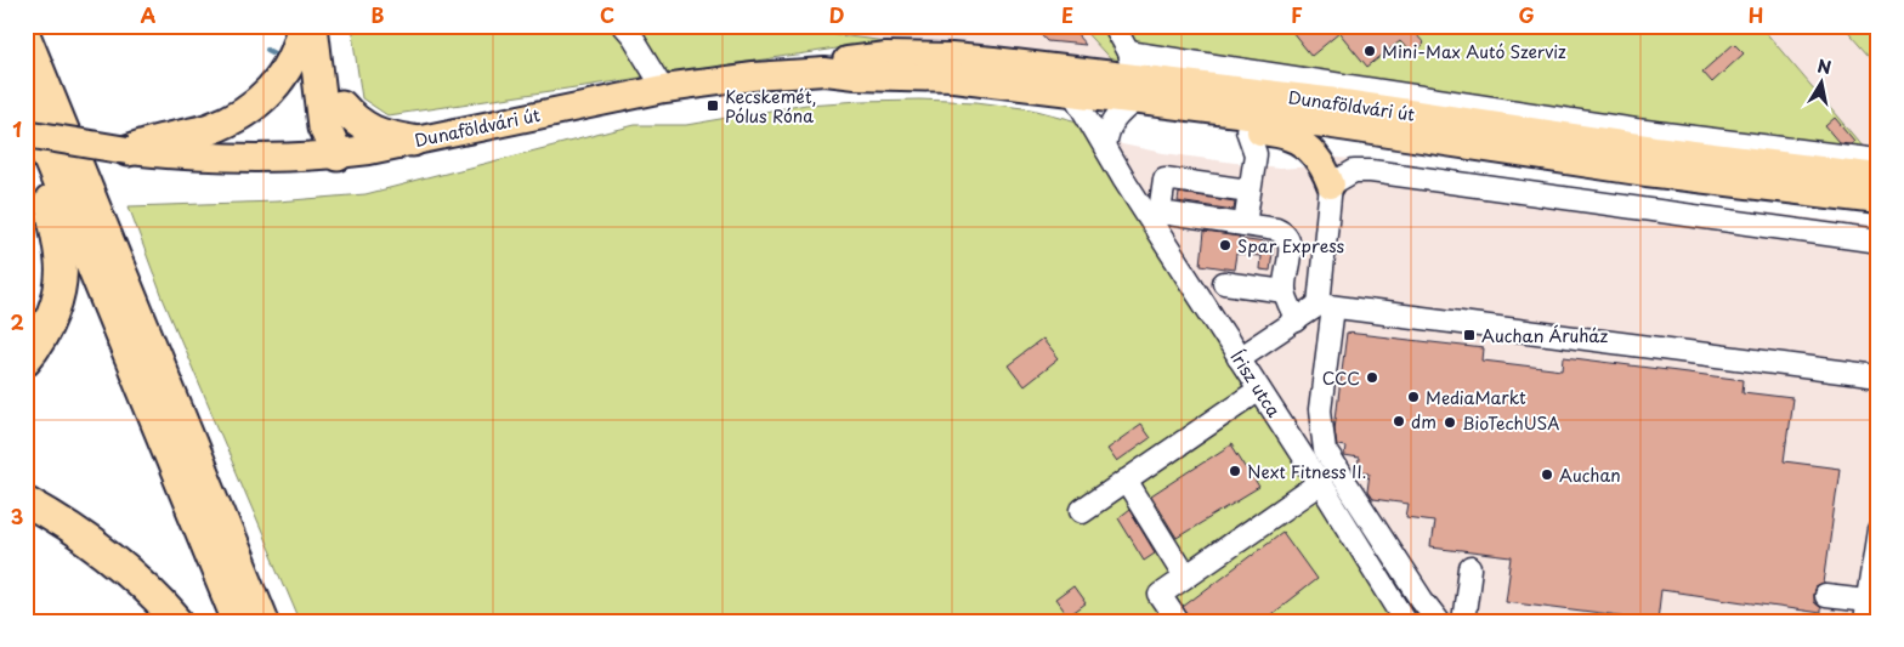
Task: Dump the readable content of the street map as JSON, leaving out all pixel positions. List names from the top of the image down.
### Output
{
  "streets": {
    "main road": ["Dunaföldvári út"],
    "street": ["Írisz utca"]
  },
  "crossings": [
    ["Dunaföldvári út", "Írisz utca"]
  ],
  "places": {
    "other": [
      "Mini-Max Autó Szerviz",
      "Spar Express",
      "CCC",
      "MediaMarkt",
      "dm",
      "BioTechUSA",
      "Next Fitness II.",
      "Auchan"
    ],
    "transit": ["Kecskemét, Pólus Róna", "Auchan Áruház"]
  },
  "north": "top",
  "grid": {
    "columns": [
      "A",
      "B",
      "C",
      "D",
      "E",
      "F",
      "G",
      "H"
    ],
    "rows": ["1", "2", "3"]
  }
}
